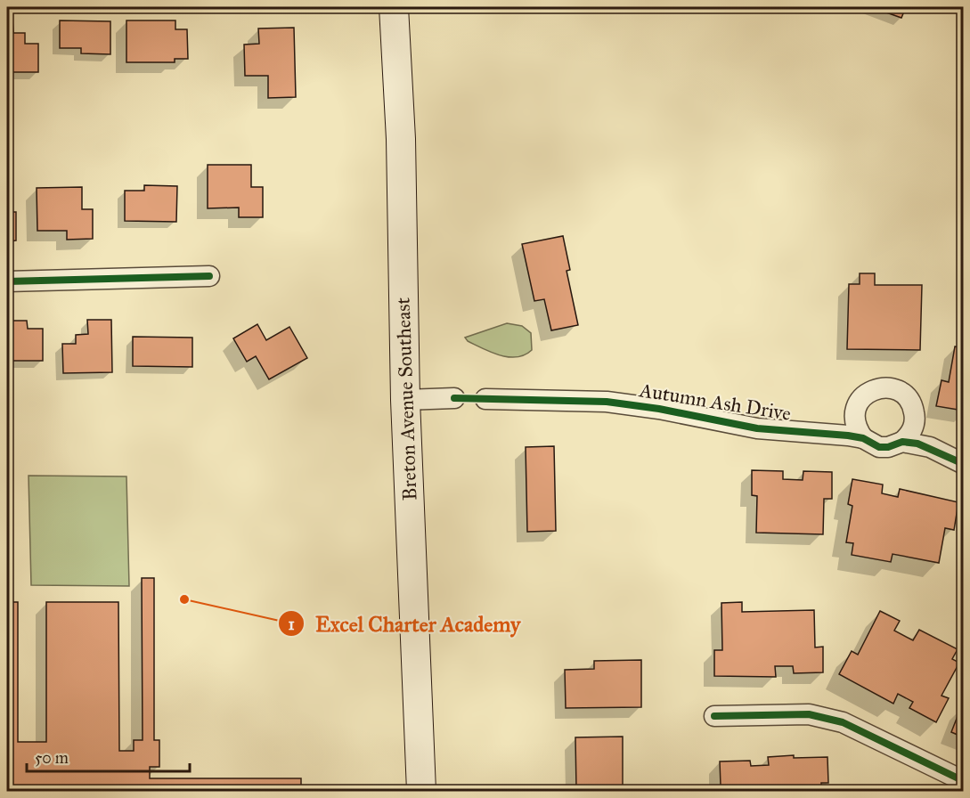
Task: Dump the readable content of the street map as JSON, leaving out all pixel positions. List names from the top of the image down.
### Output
{
  "streets": {
    "main road": ["Breton Avenue Southeast"],
    "street": ["Autumn Ash Drive"]
  },
  "places": ["Excel Charter Academy"],
  "scale_bar": "50 m"
}
